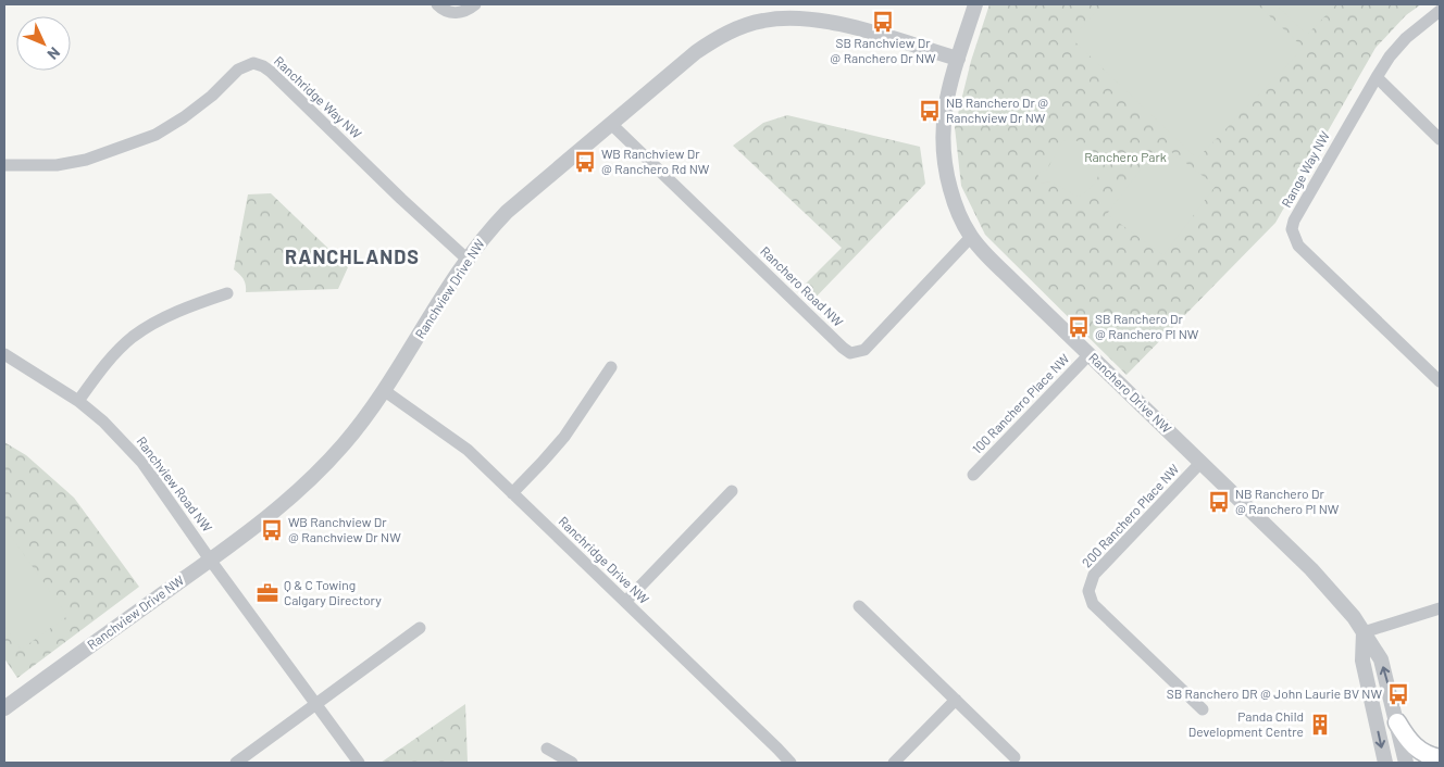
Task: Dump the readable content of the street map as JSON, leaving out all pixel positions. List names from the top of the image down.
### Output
{
  "streets": {
    "street": [
      "Ranchridge Way NW",
      "Range Way NW",
      "Ranchero Road NW",
      "Ranchview Drive NW",
      "Ranchero Drive NW",
      "100 Ranchero Place NW",
      "Ranchview Road NW",
      "200 Ranchero Place NW",
      "Ranchridge Drive NW"
    ]
  },
  "crossings": [
    ["Ranchridge Way NW", "Ranchview Drive NW"],
    ["Ranchero Road NW", "Ranchview Drive NW"],
    ["Ranchero Road NW", "Ranchero Drive NW"],
    ["Ranchview Drive NW", "Ranchero Drive NW"],
    ["Ranchview Drive NW", "Ranchview Road NW"],
    ["Ranchview Drive NW", "Ranchridge Drive NW"],
    ["Ranchero Drive NW", "100 Ranchero Place NW"],
    ["Ranchero Drive NW", "200 Ranchero Place NW"]
  ],
  "districts": ["RANCHLANDS"],
  "parks": ["Ranchero Park"],
  "places": {
    "bus stop": [
      "SB Ranchview Dr @ Ranchero Dr NW",
      "NB Ranchero Dr @ Ranchview Dr NW",
      "WB Ranchview Dr @ Ranchero Rd NW",
      "SB Ranchero Dr @ Ranchero Pl NW",
      "NB Ranchero Dr @ Ranchero Pl NW",
      "WB Ranchview Dr @ Ranchview Dr NW",
      "SB Ranchero DR @ John Laurie BV NW"
    ],
    "office": ["Q & C Towing Calgary Directory"],
    "building": ["Panda Child Development Centre"]
  },
  "north": "bottom right"
}
